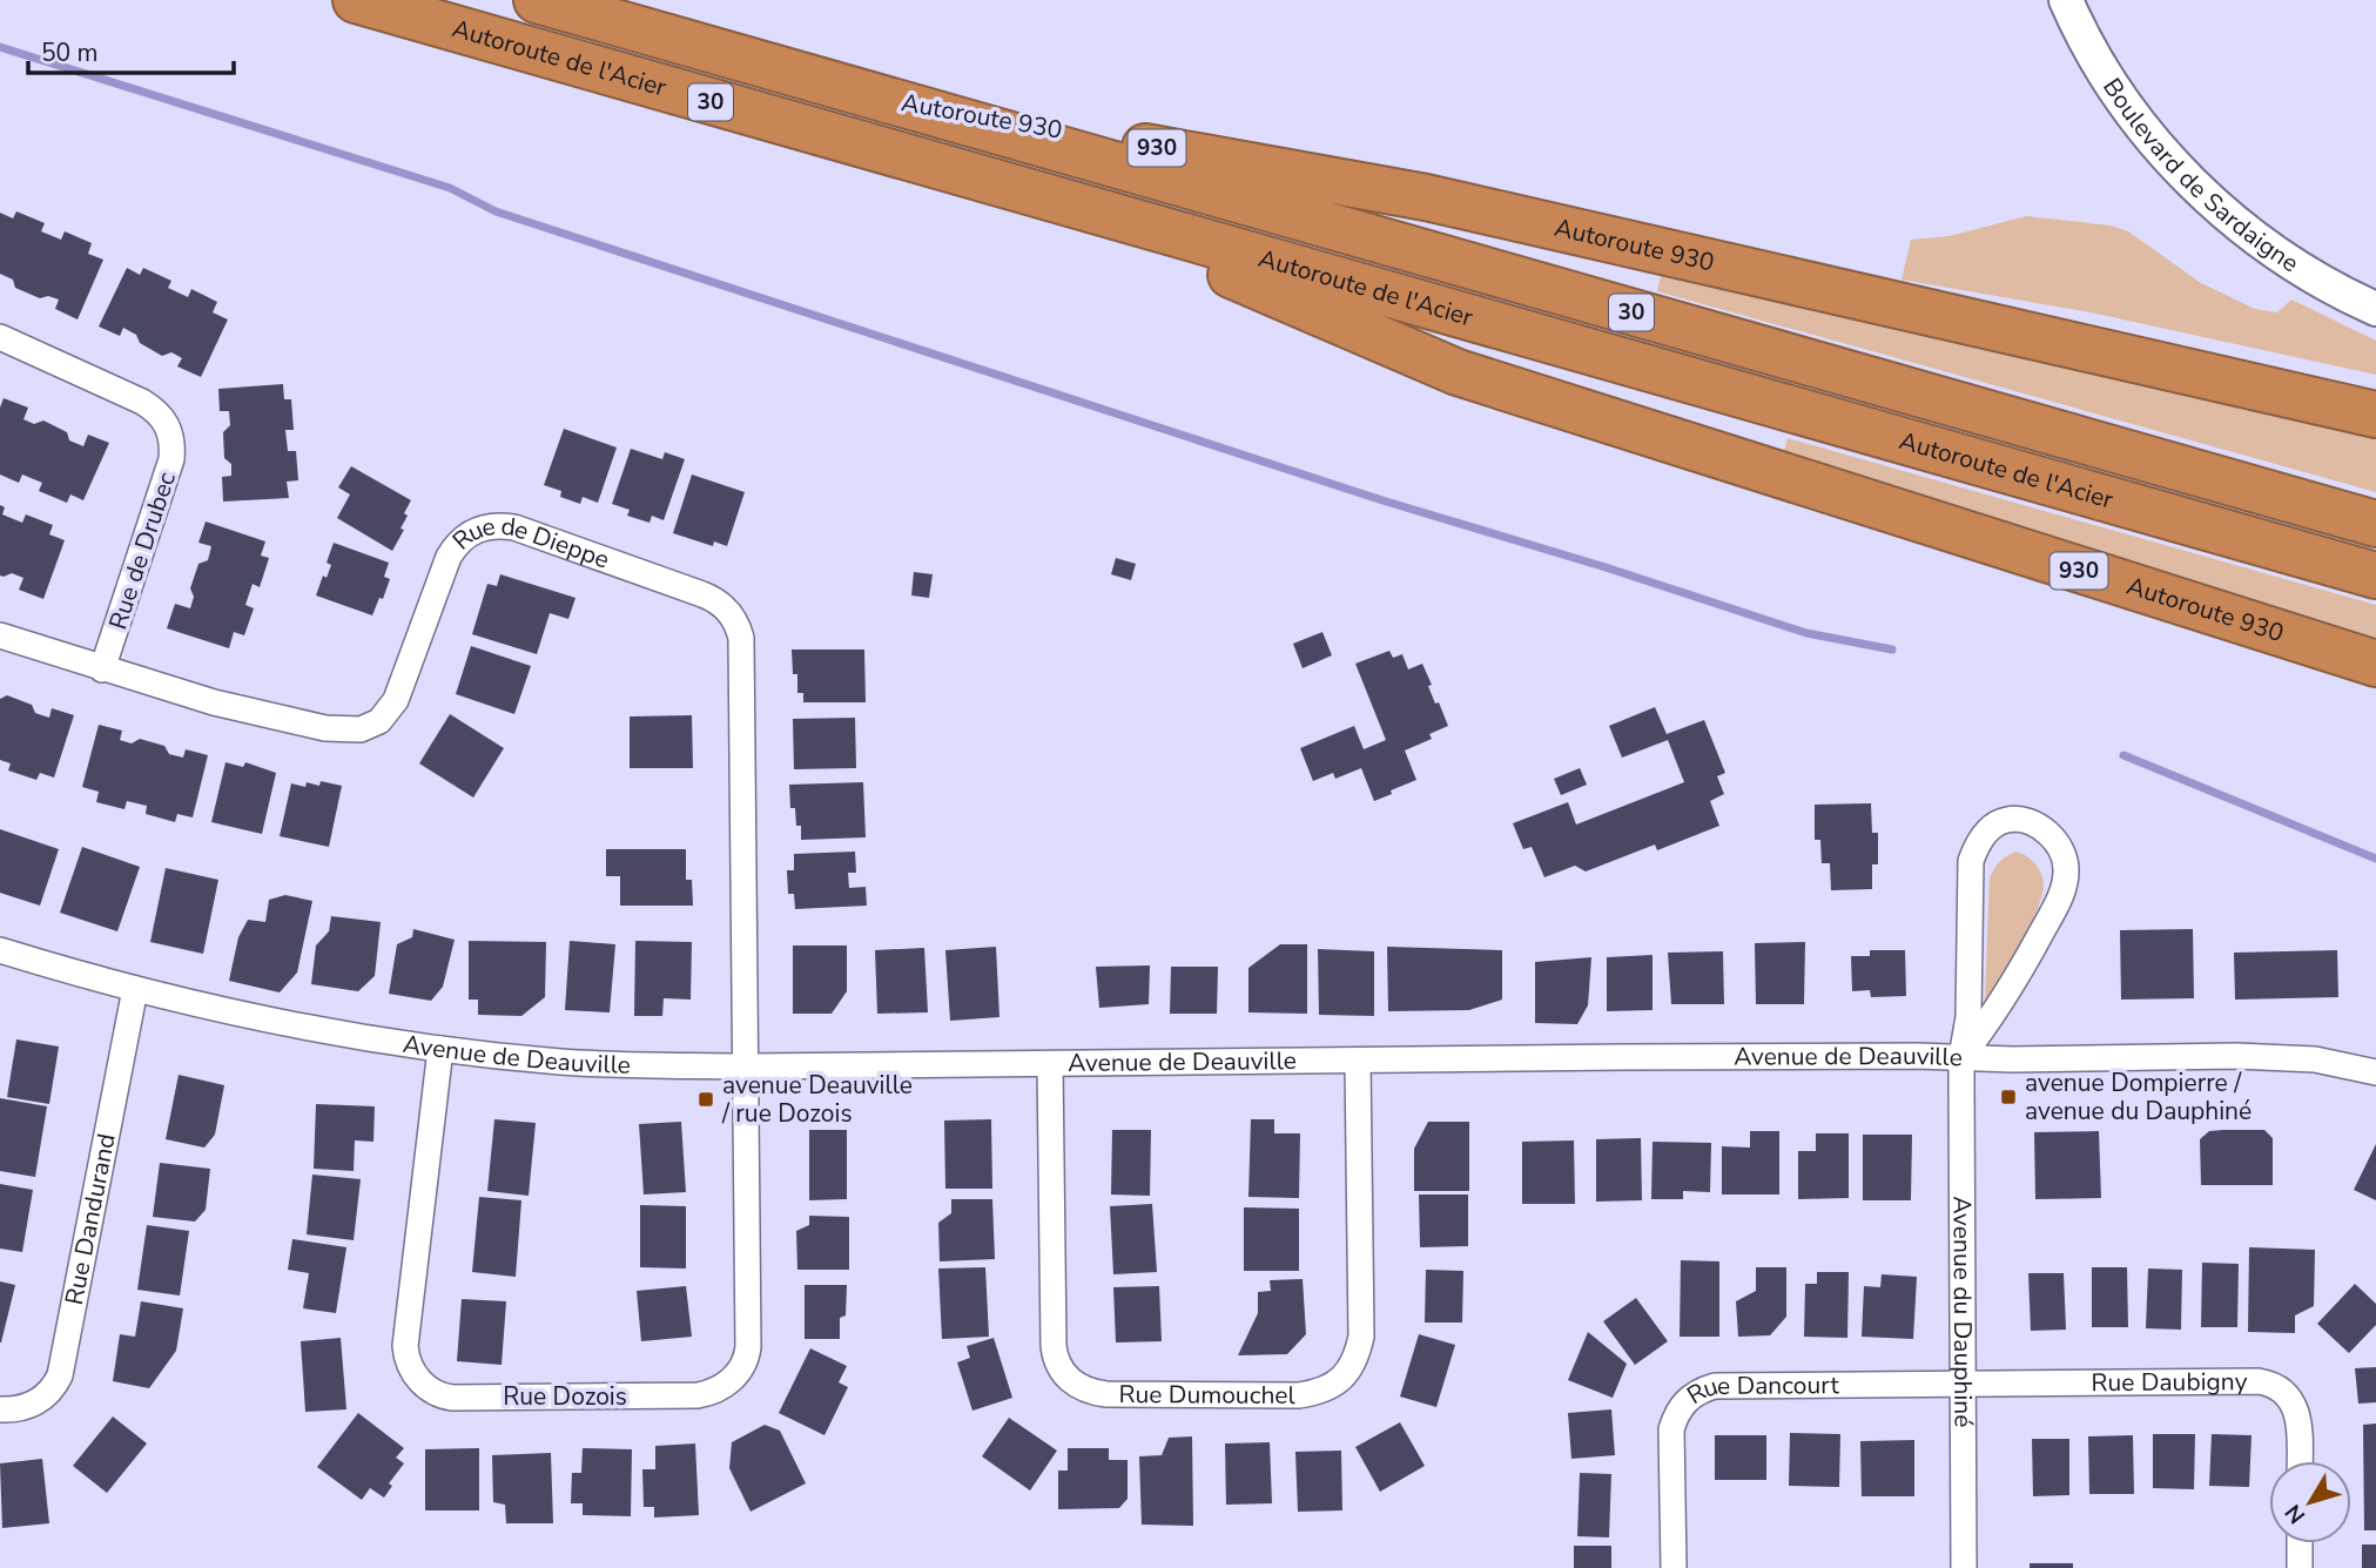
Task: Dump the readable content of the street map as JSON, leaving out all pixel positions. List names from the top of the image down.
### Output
{
  "streets": {
    "highway": [
      "Autoroute de l'Acier",
      "30",
      "Autoroute 930",
      "930"
    ],
    "street": [
      "Boulevard de Sardaigne",
      "Rue de Drubec",
      "Rue de Dieppe",
      "Avenue de Deauville",
      "Rue Dandurand",
      "Avenue du Dauphiné",
      "Rue Daubigny",
      "Rue Dumouchel",
      "Rue Dozois",
      "Rue Dancourt"
    ]
  },
  "crossings": [
    ["Autoroute de l'Acier", "Autoroute 930"],
    ["Rue de Drubec", "Rue de Dieppe"],
    ["Rue de Dieppe", "Avenue de Deauville"],
    ["Rue de Dieppe", "Rue Dozois"],
    ["Avenue de Deauville", "Rue Dandurand"],
    ["Avenue de Deauville", "Avenue du Dauphiné"],
    ["Avenue de Deauville", "Rue Dumouchel"],
    ["Avenue de Deauville", "Rue Dozois"],
    ["Avenue du Dauphiné", "Rue Daubigny"],
    ["Avenue du Dauphiné", "Rue Dancourt"],
    ["Rue Daubigny", "Rue Dancourt"]
  ],
  "places": {
    "transit": ["avenue Dompierre / avenue du Dauphiné", "avenue Deauville / rue Dozois"]
  },
  "scale_bar": "50 m",
  "north": "bottom left"
}
